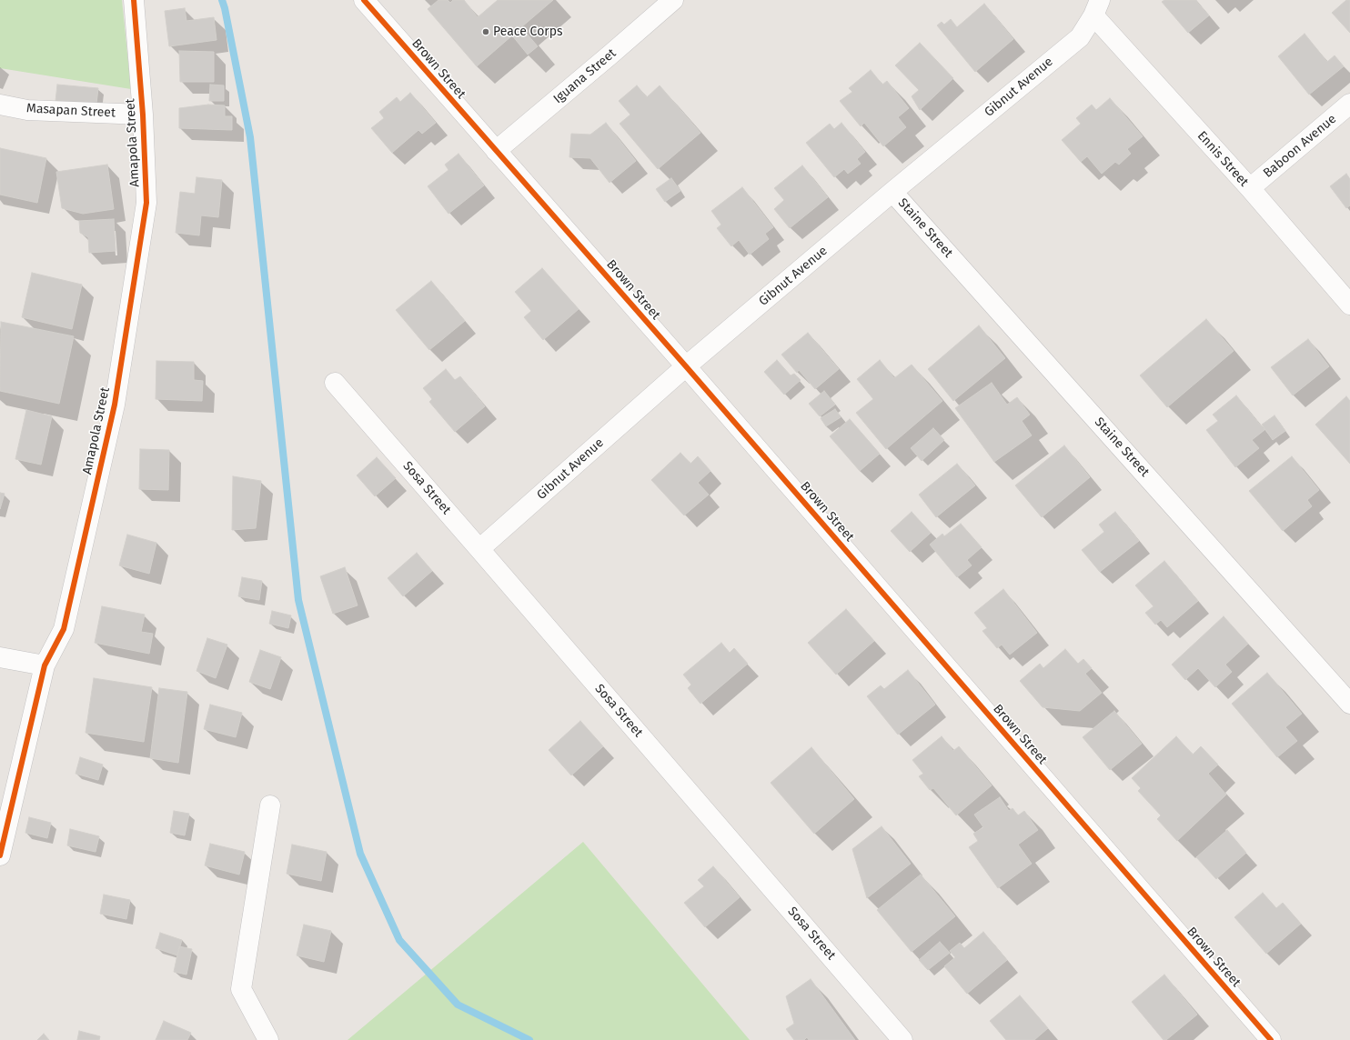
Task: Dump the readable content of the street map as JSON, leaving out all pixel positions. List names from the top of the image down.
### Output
{
  "streets": {
    "street": [
      "Brown Street",
      "Iguana Street",
      "Gibnut Avenue",
      "Masapan Street",
      "Amapola Street",
      "Baboon Avenue",
      "Ennis Street",
      "Staine Street",
      "Sosa Street"
    ]
  },
  "crossings": [
    ["Brown Street", "Iguana Street"],
    ["Brown Street", "Gibnut Avenue"],
    ["Gibnut Avenue", "Ennis Street"],
    ["Gibnut Avenue", "Staine Street"],
    ["Gibnut Avenue", "Sosa Street"],
    ["Masapan Street", "Amapola Street"],
    ["Baboon Avenue", "Ennis Street"]
  ],
  "places": ["Peace Corps"]
}
